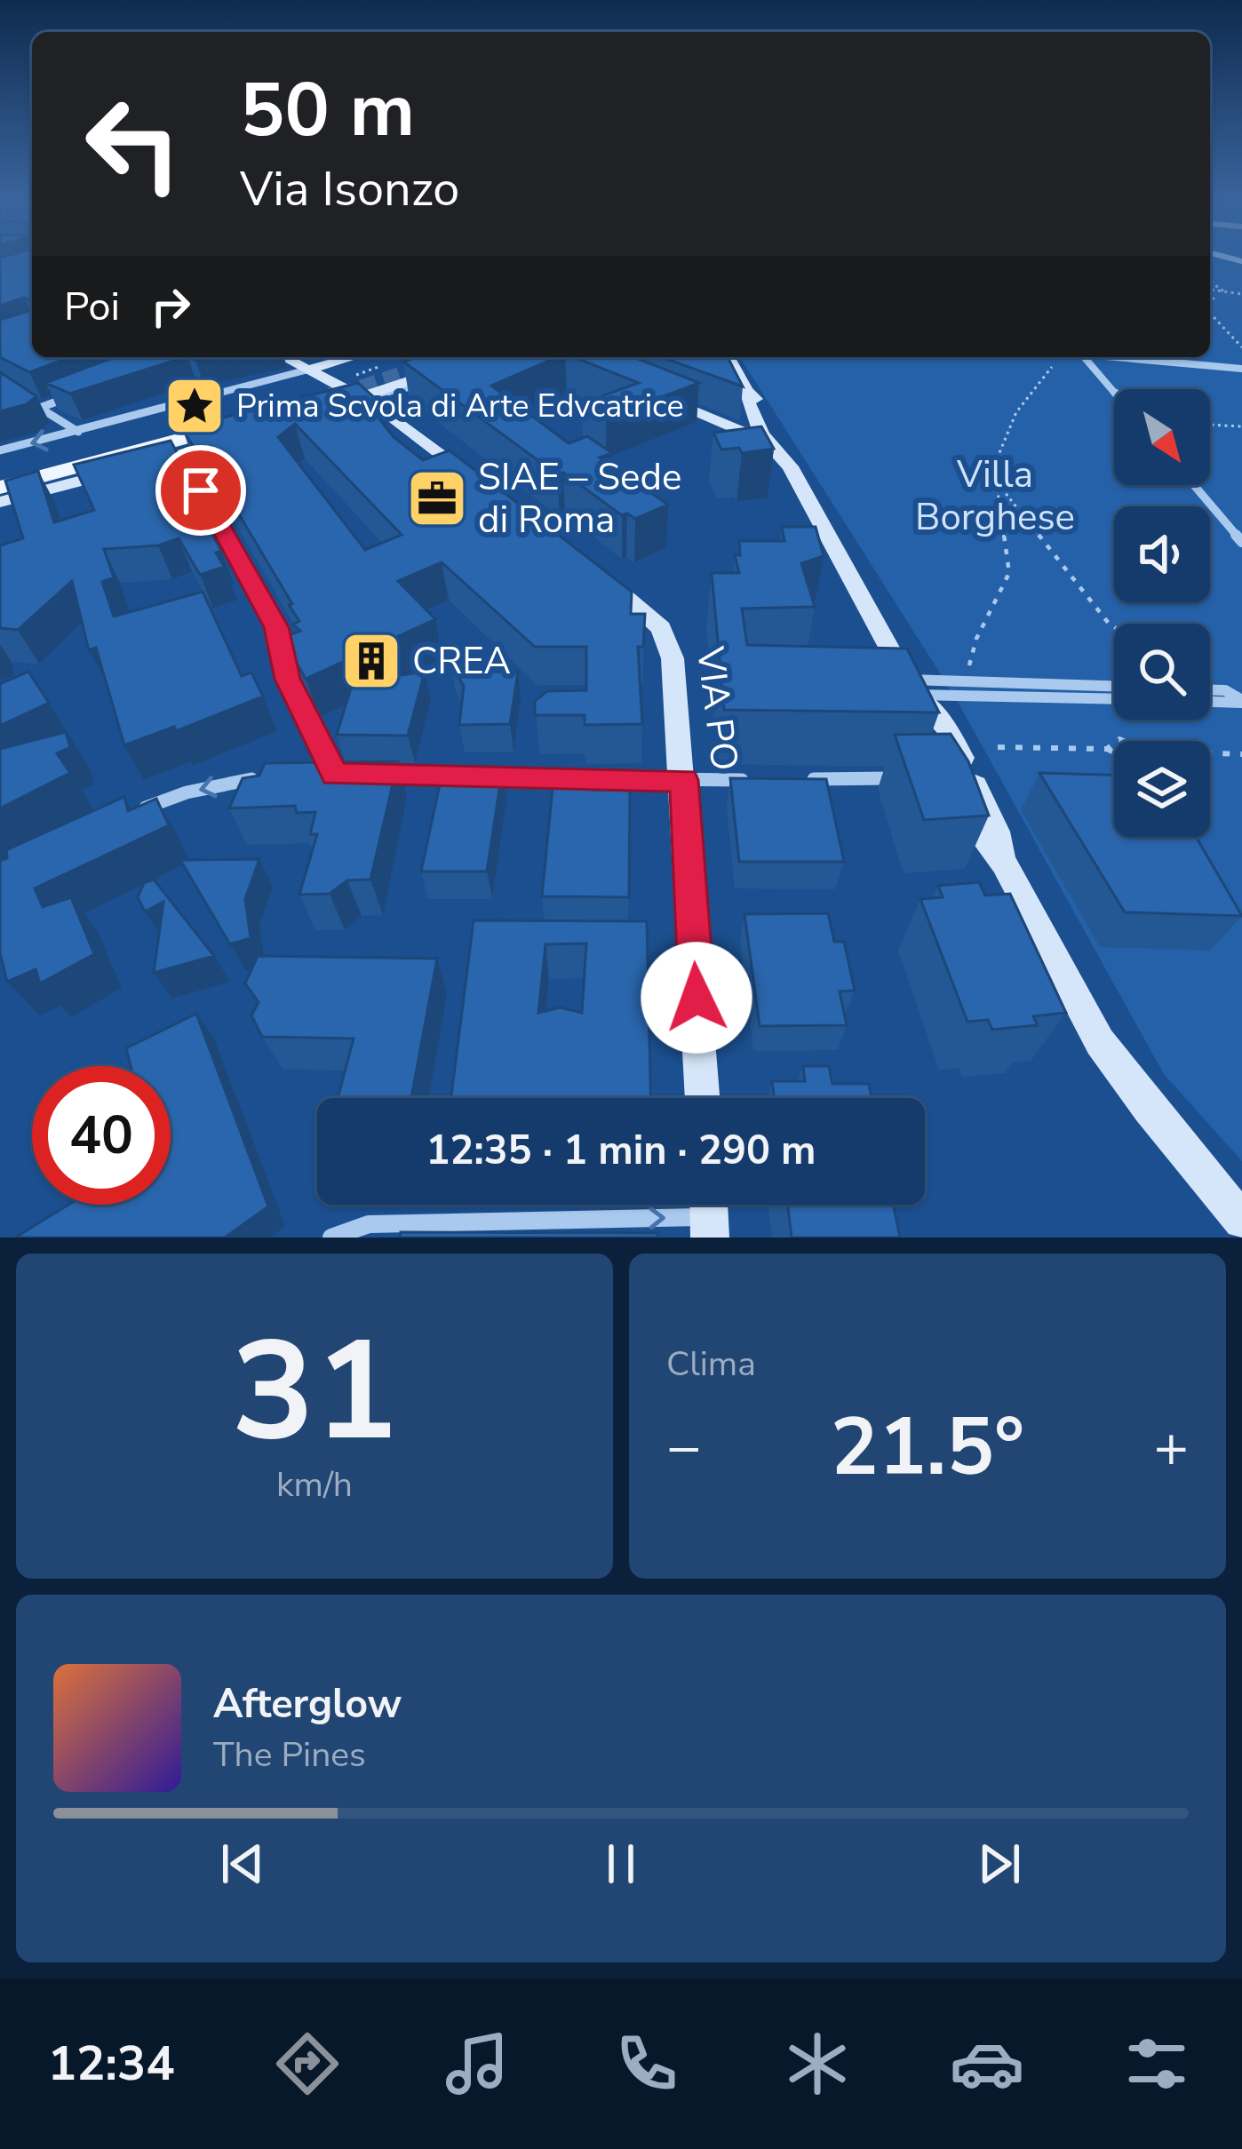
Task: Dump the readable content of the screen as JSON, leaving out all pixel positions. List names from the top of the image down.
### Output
{
  "streets": {
    "street": ["VIA PO"]
  },
  "parks": ["Villa Borghese"],
  "places": {
    "place": ["Prima Scvola di Arte Edvcatrice"],
    "office": ["SIAE – Sede di Roma"],
    "building": ["CREA"]
  },
  "north": "bottom right",
  "page": {
    "turn": ["50 m", "Via Isonzo"],
    "then": "Poi",
    "limit": "40",
    "trip": "12:35 · 1 min · 290 m",
    "tile": [
      ["31", "km/h"],
      "Clima"
    ],
    "heat": ["−", "21.5°", "+"],
    "song": ["Afterglow", "The Pines"],
    "tabs": "12:34"
  }
}
